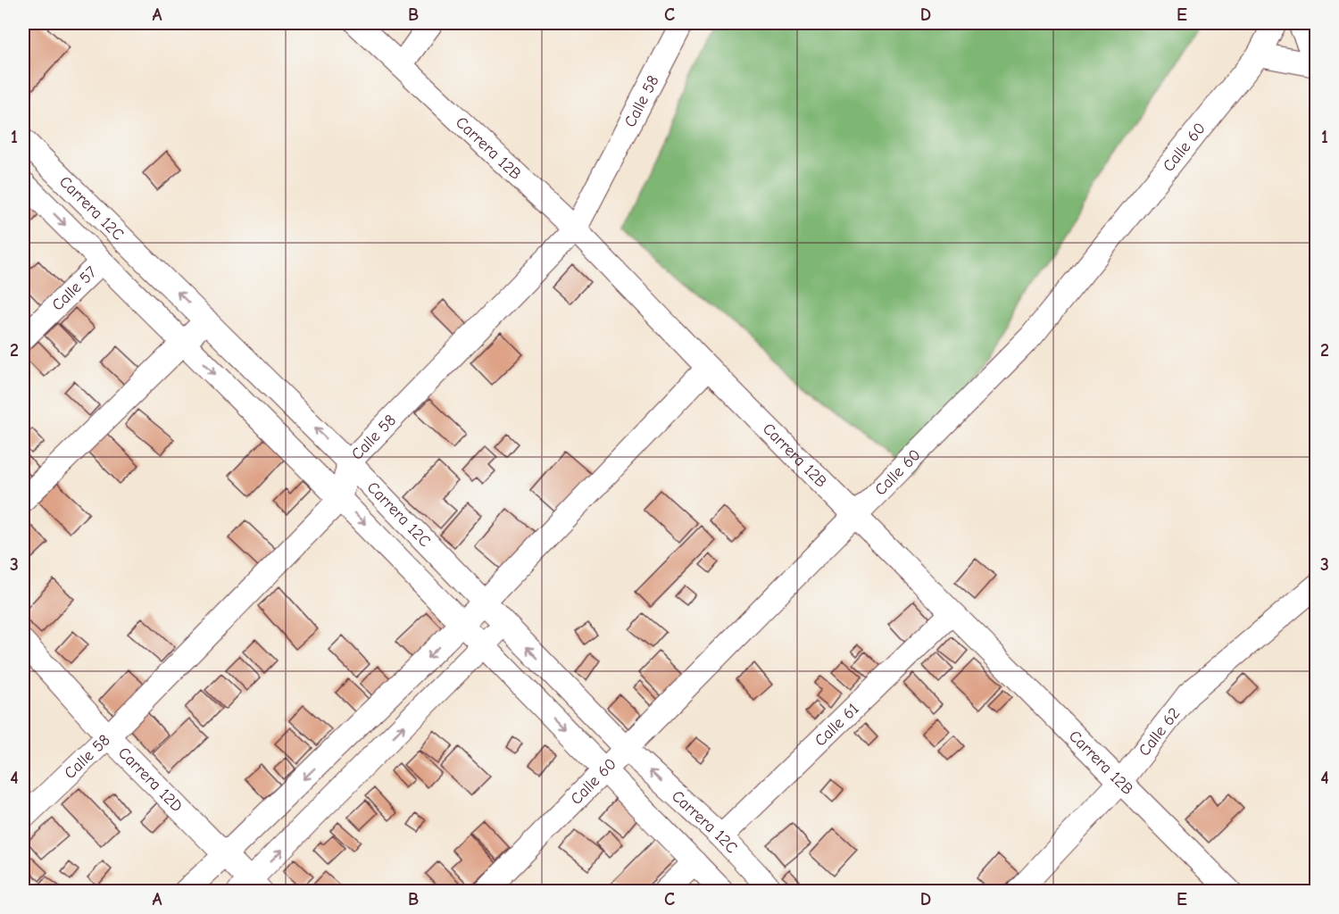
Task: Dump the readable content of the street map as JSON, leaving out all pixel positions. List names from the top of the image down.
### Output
{
  "streets": {
    "street": [
      "Calle 58",
      "Calle 60",
      "Carrera 12B",
      "Carrera 12C",
      "Calle 57",
      "Calle 61",
      "Calle 62",
      "Carrera 12D"
    ]
  },
  "crossings": [
    ["Calle 58", "Carrera 12B"],
    ["Calle 58", "Carrera 12C"],
    ["Calle 58", "Carrera 12D"],
    ["Calle 60", "Carrera 12B"],
    ["Calle 60", "Carrera 12C"],
    ["Carrera 12B", "Calle 61"],
    ["Carrera 12B", "Calle 62"],
    ["Carrera 12C", "Calle 57"],
    ["Carrera 12C", "Calle 61"]
  ],
  "grid": {
    "columns": [
      "A",
      "B",
      "C",
      "D",
      "E"
    ],
    "rows": [
      "1",
      "2",
      "3",
      "4"
    ]
  }
}
